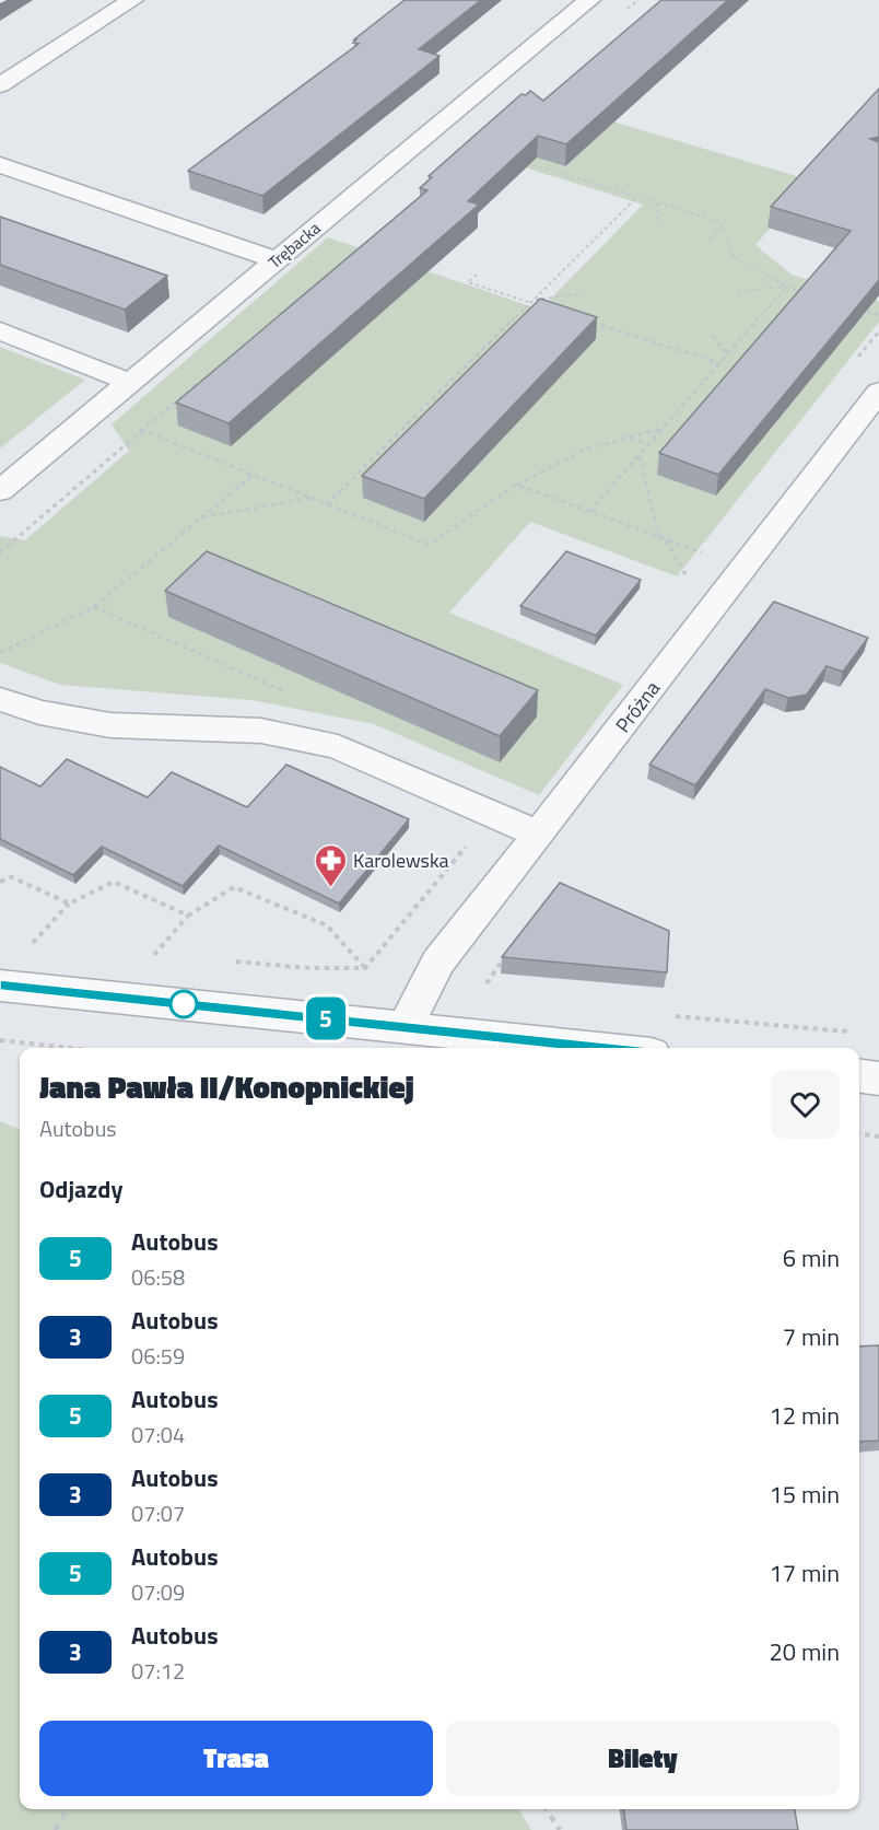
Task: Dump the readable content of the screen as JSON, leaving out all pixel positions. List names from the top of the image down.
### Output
{
  "streets": {
    "street": ["Trębacka", "Próżna"]
  },
  "places": {
    "pharmacy": ["Karolewska"]
  },
  "lines": ["bus line 5"],
  "page": {
    "on_map": "5",
    "heading": [
      ["Jana Pawła II/Konopnickiej", "Autobus"],
      "Odjazdy"
    ],
    "list": [
      {
        "mark": "5",
        "name": "Autobus",
        "note": "06:58",
        "value": "6 min"
      },
      {
        "mark": "3",
        "name": "Autobus",
        "note": "06:59",
        "value": "7 min"
      },
      {
        "mark": "5",
        "name": "Autobus",
        "note": "07:04",
        "value": "12 min"
      },
      {
        "mark": "3",
        "name": "Autobus",
        "note": "07:07",
        "value": "15 min"
      },
      {
        "mark": "5",
        "name": "Autobus",
        "note": "07:09",
        "value": "17 min"
      },
      {
        "mark": "3",
        "name": "Autobus",
        "note": "07:12",
        "value": "20 min"
      }
    ],
    "buttons": ["Trasa", "Bilety"]
  }
}
